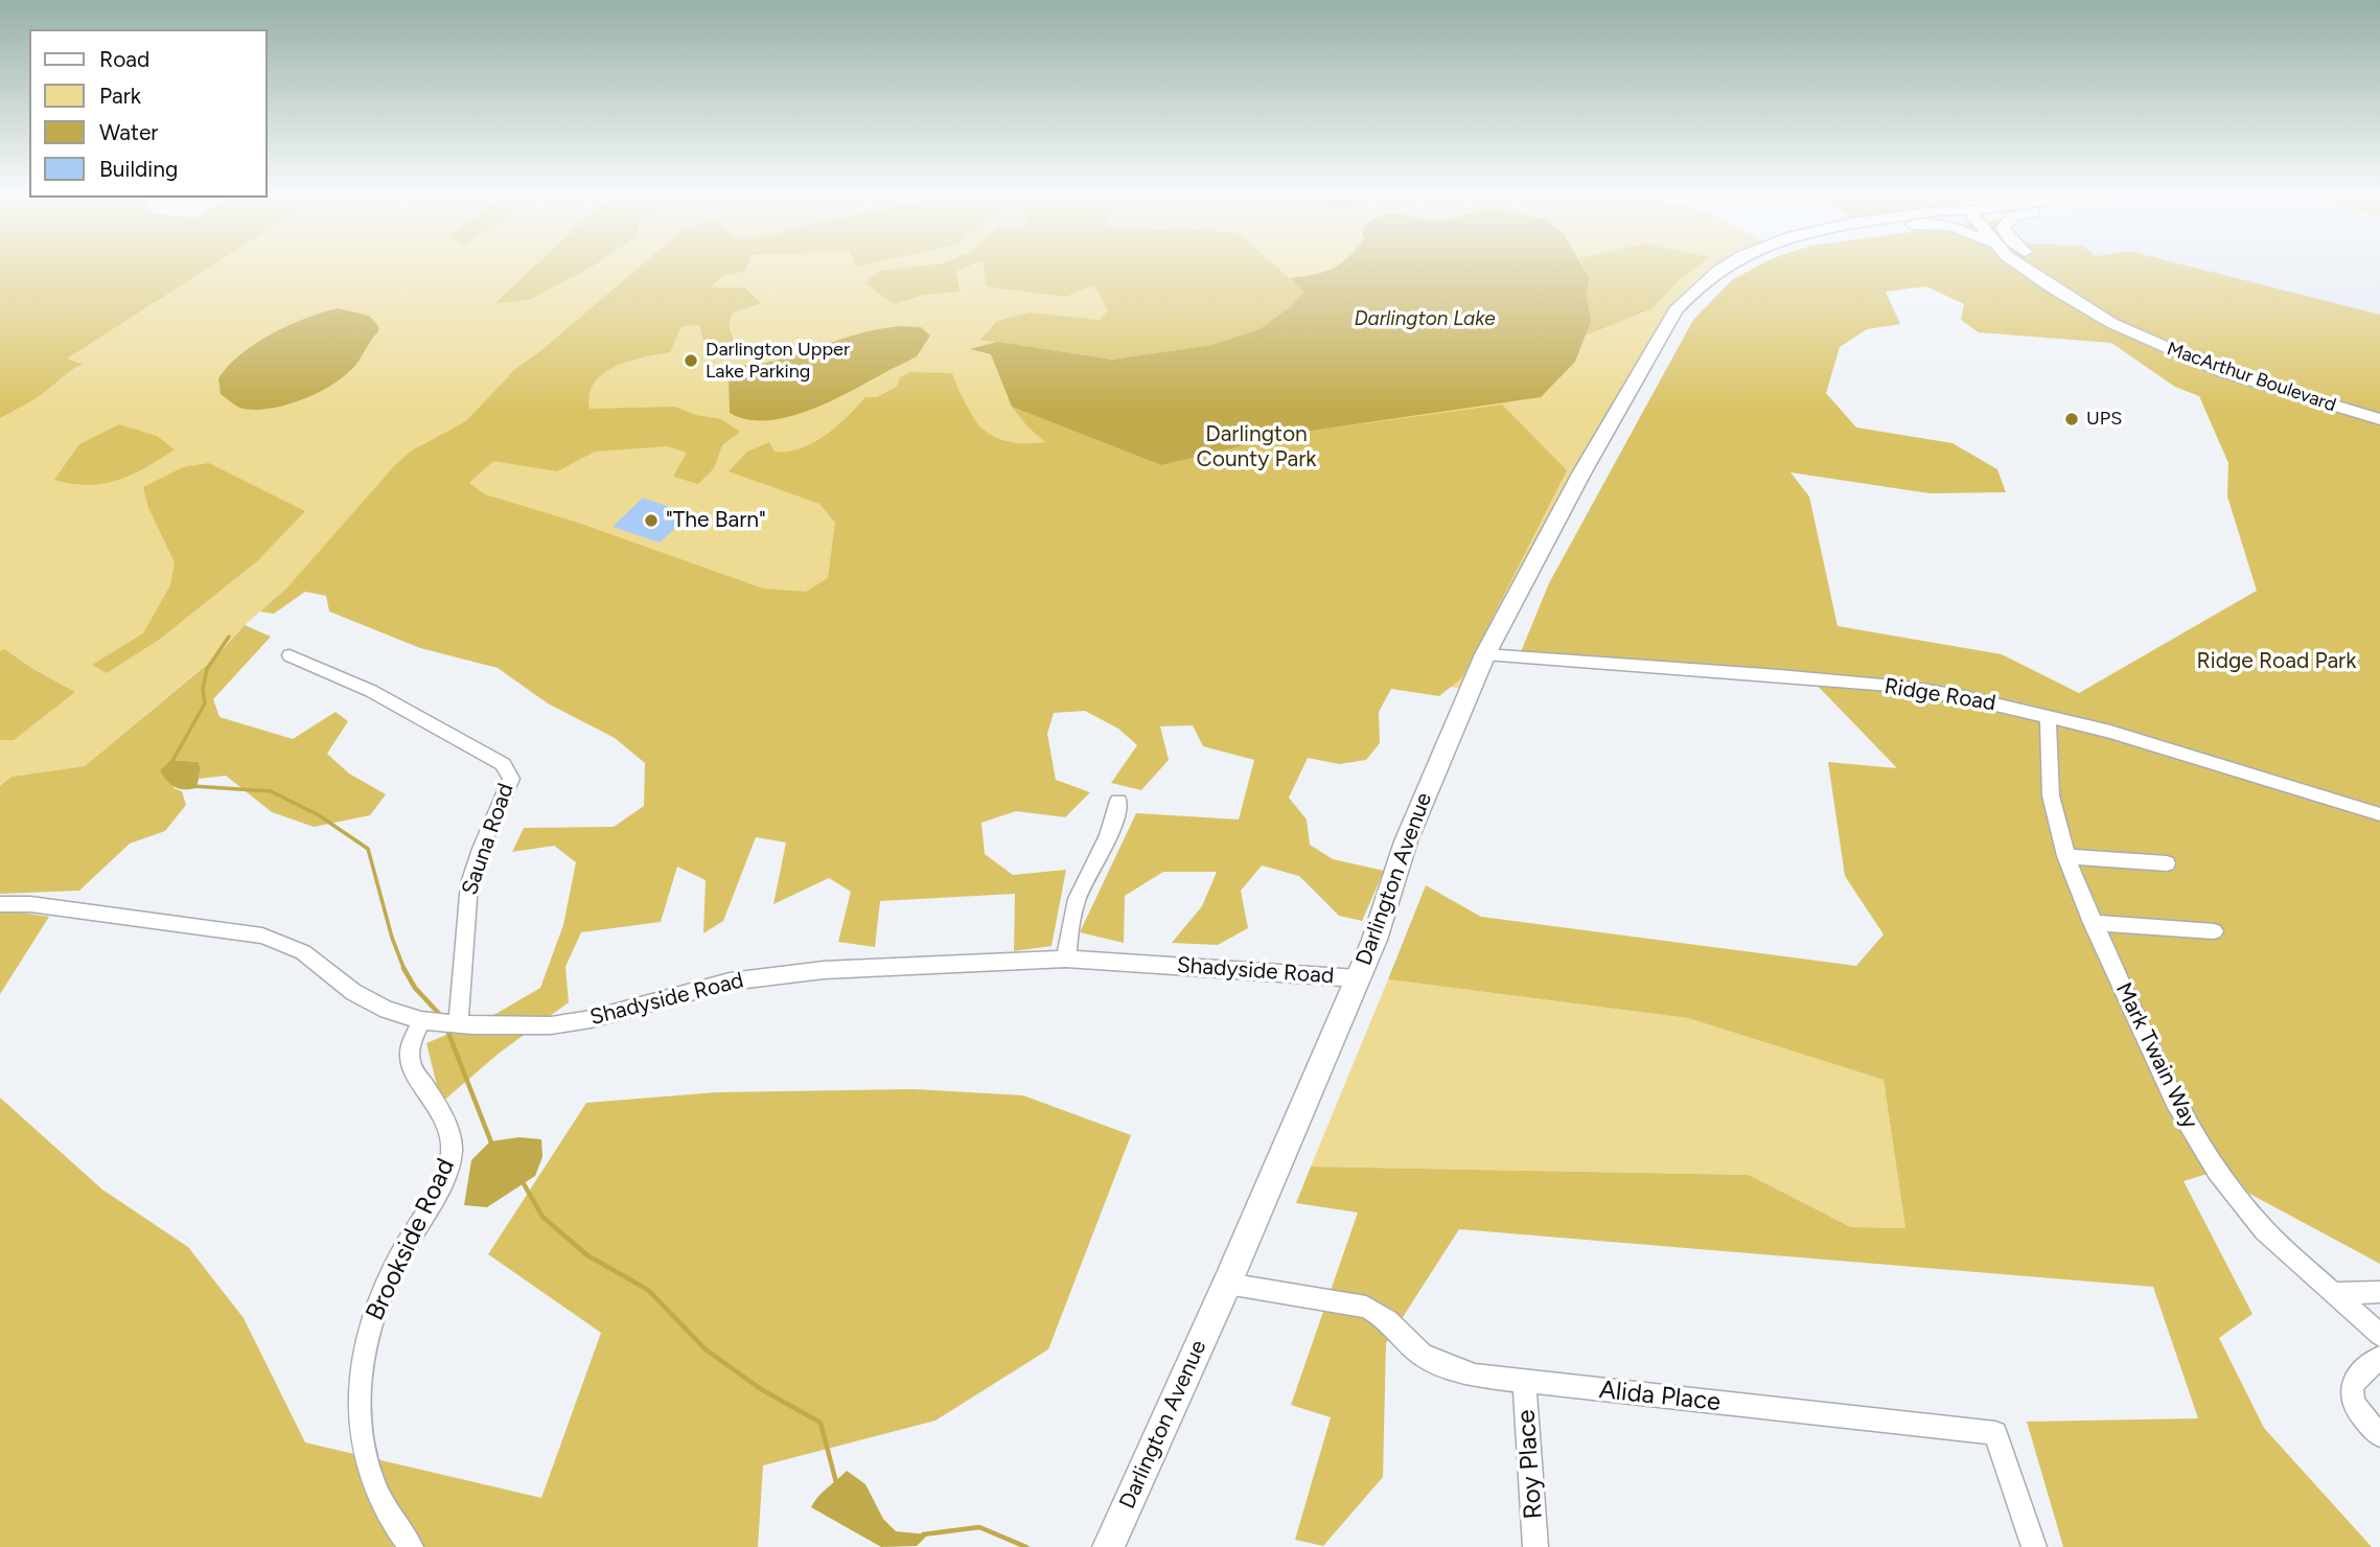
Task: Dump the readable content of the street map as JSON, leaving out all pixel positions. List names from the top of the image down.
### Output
{
  "streets": {
    "main road": ["MacArthur Boulevard", "Darlington Avenue"],
    "street": [
      "Ridge Road",
      "Sauna Road",
      "Shadyside Road",
      "Mark Twain Way",
      "Brookside Road",
      "Alida Place",
      "Roy Place"
    ]
  },
  "crossings": [
    ["Ridge Road", "Darlington Avenue"],
    ["Ridge Road", "Mark Twain Way"],
    ["Sauna Road", "Shadyside Road"],
    ["Darlington Avenue", "Shadyside Road"],
    ["Darlington Avenue", "Alida Place"],
    ["Shadyside Road", "Brookside Road"],
    ["Alida Place", "Roy Place"]
  ],
  "water": ["Darlington Lake"],
  "parks": ["Darlington County Park", "Ridge Road Park"],
  "places": ["Darlington Upper Lake Parking", "UPS", "\"The Barn\""],
  "legend": [
    "Road",
    "Park",
    "Water",
    "Building"
  ]
}
